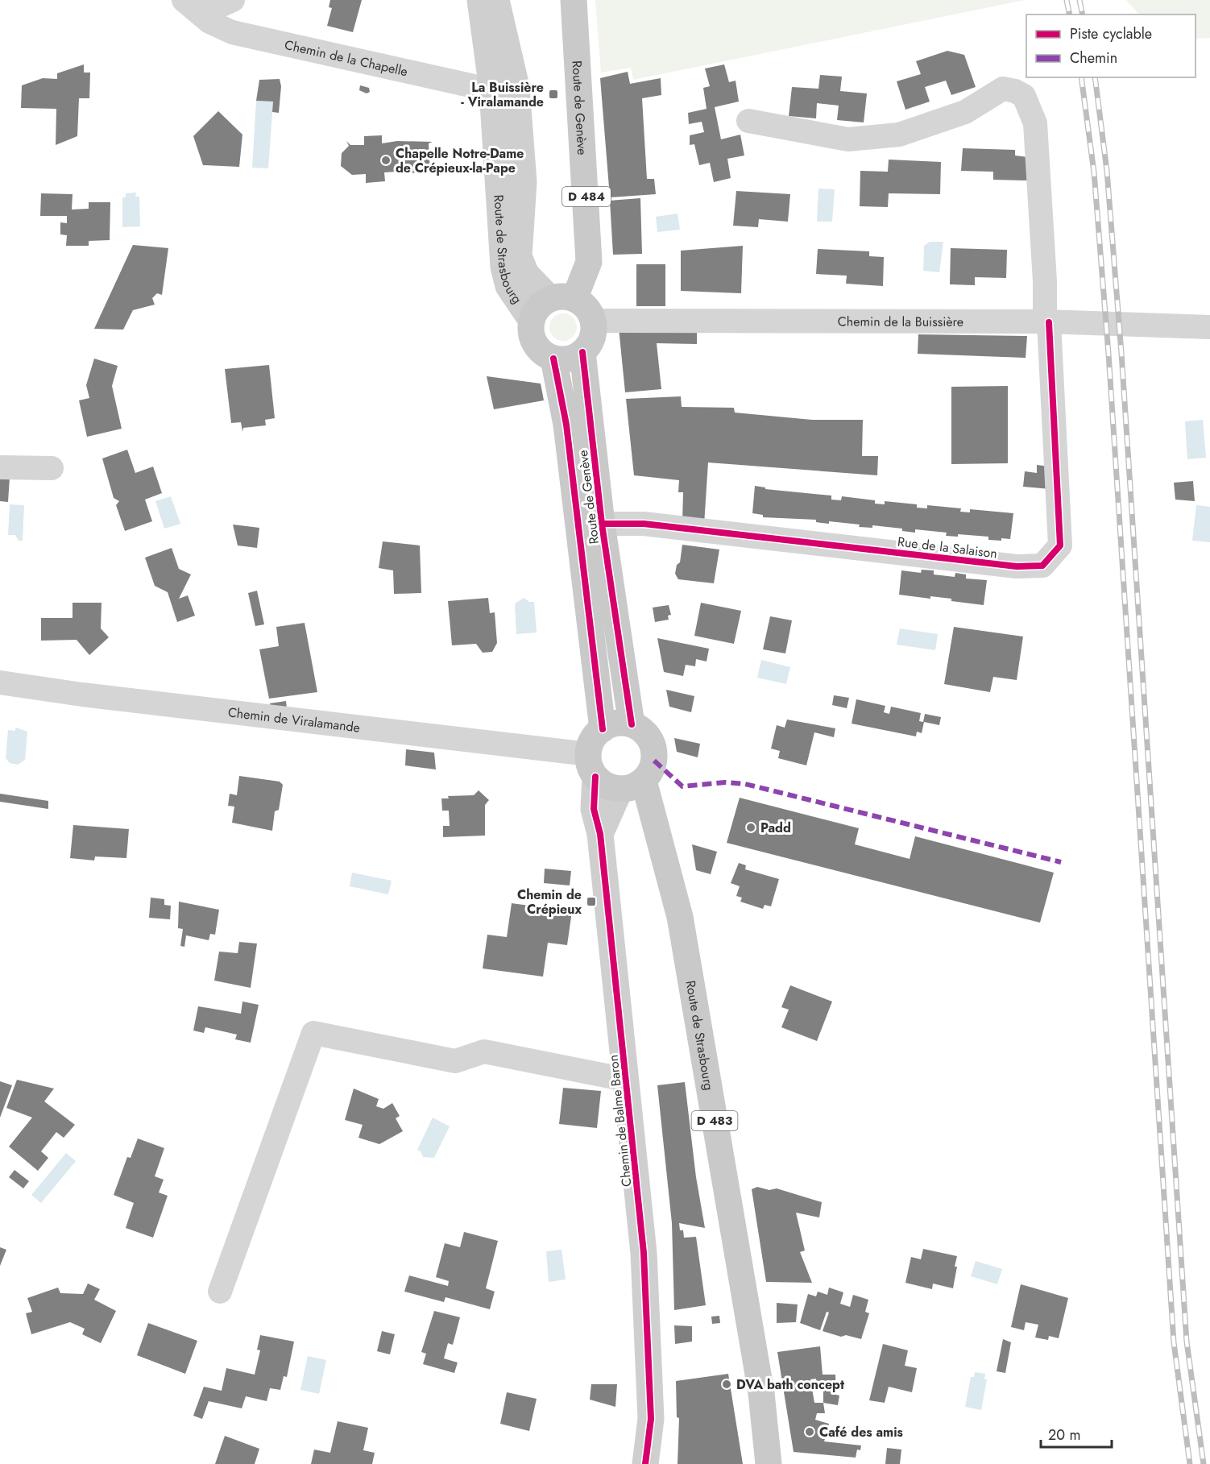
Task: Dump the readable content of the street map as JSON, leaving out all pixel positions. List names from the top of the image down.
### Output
{
  "streets": {
    "main road": [
      "Route de Genève",
      "D 484",
      "Route de Strasbourg",
      "D 483"
    ],
    "street": [
      "Chemin de la Chapelle",
      "Chemin de la Buissière",
      "Rue de la Salaison",
      "Chemin de Viralamande",
      "Chemin de Balme Baron"
    ]
  },
  "crossings": [
    ["Chemin de la Chapelle", "Route de Strasbourg"],
    ["Route de Genève", "Route de Strasbourg"],
    ["Route de Genève", "Chemin de la Buissière"],
    ["Route de Genève", "Rue de la Salaison"],
    ["Route de Genève", "Chemin de Viralamande"],
    ["Route de Genève", "Chemin de Balme Baron"],
    ["Route de Strasbourg", "Chemin de la Buissière"],
    ["Route de Strasbourg", "Chemin de Viralamande"],
    ["Route de Strasbourg", "Chemin de Balme Baron"],
    ["Chemin de la Buissière", "Rue de la Salaison"],
    ["Chemin de Viralamande", "Chemin de Balme Baron"]
  ],
  "places": {
    "transit": ["La Buissière - Viralamande", "Chemin de Crépieux"],
    "other": [
      "Chapelle Notre-Dame de Crépieux-la-Pape",
      "Padd",
      "DVA bath concept",
      "Café des amis"
    ]
  },
  "legend": ["Piste cyclable", "Chemin"],
  "scale_bar": "20 m"
}
